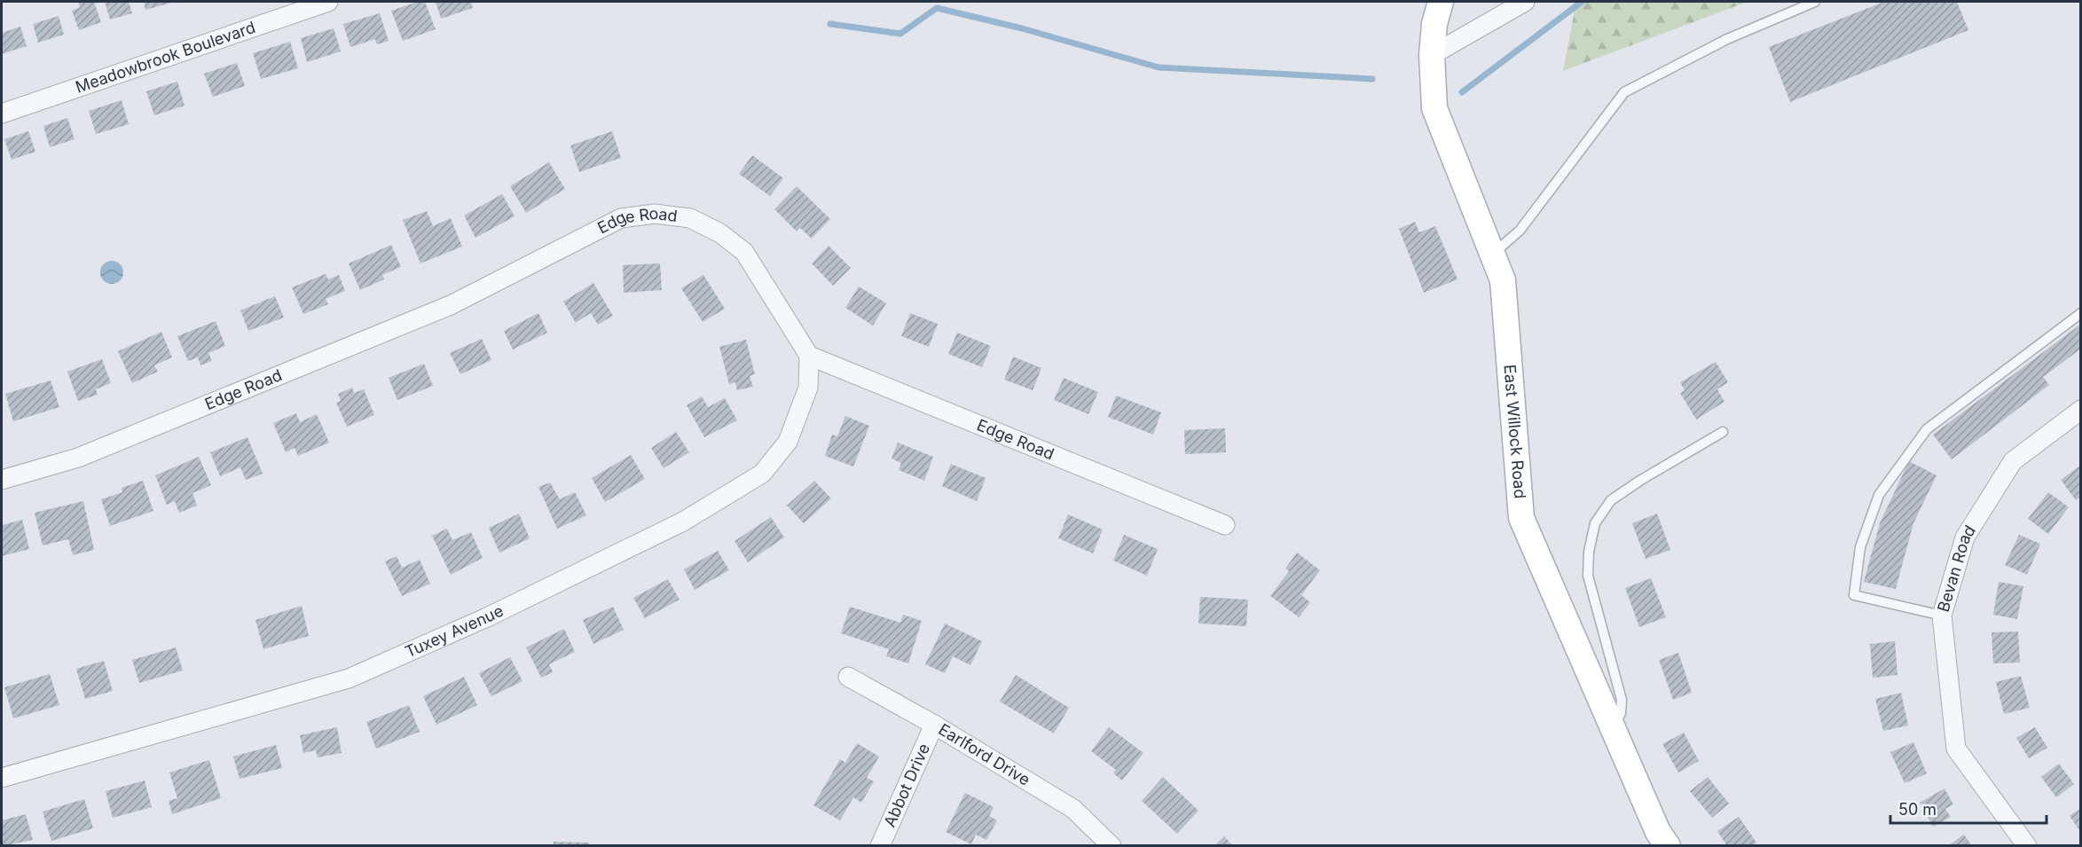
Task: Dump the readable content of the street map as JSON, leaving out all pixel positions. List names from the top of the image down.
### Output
{
  "streets": {
    "street": [
      "Meadowbrook Boulevard",
      "Edge Road",
      "East Willock Road",
      "Bevan Road",
      "Tuxey Avenue",
      "Earlford Drive",
      "Abbot Drive"
    ]
  },
  "crossings": [
    ["Edge Road", "Tuxey Avenue"],
    ["Earlford Drive", "Abbot Drive"]
  ],
  "scale_bar": "50 m"
}
